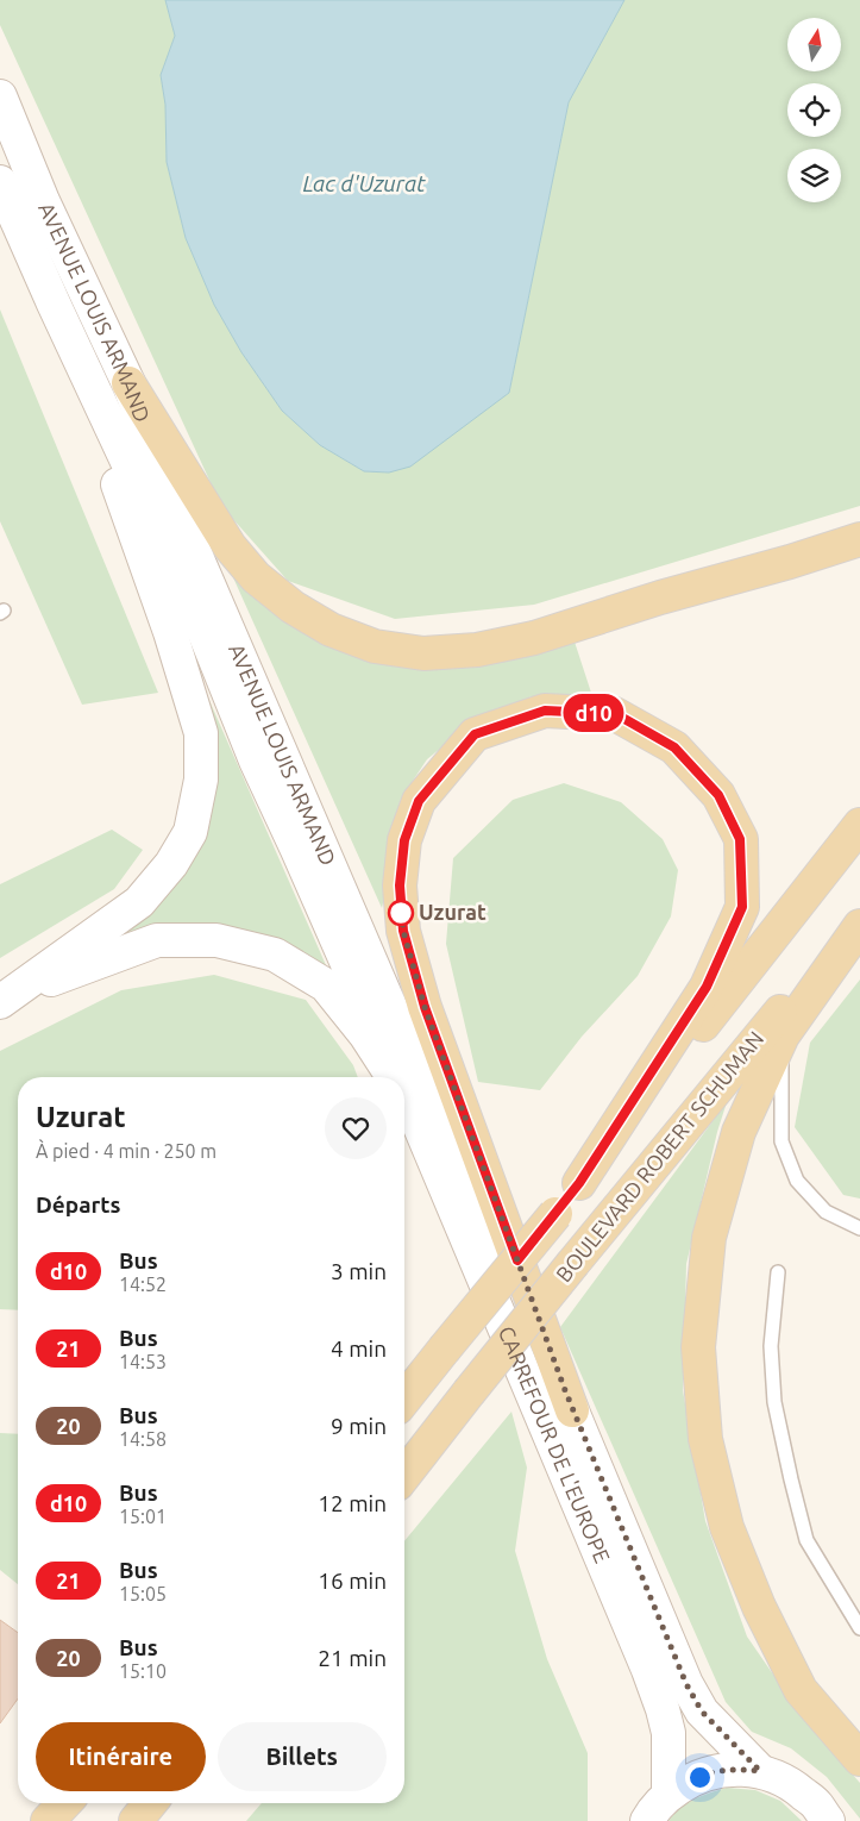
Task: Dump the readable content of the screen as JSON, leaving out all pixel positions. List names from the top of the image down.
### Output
{
  "streets": {
    "main road": ["AVENUE LOUIS ARMAND", "BOULEVARD ROBERT SCHUMAN", "CARREFOUR DE L'EUROPE"]
  },
  "crossings": [
    ["AVENUE LOUIS ARMAND", "CARREFOUR DE L'EUROPE"]
  ],
  "water": ["Lac d'Uzurat"],
  "places": ["Uzurat"],
  "lines": ["bus line d10"],
  "north": "top",
  "page": {
    "on_map": "d10",
    "heading": [
      ["Uzurat", "À pied · 4 min · 250 m"],
      "Départs"
    ],
    "list": [
      {
        "mark": "d10",
        "name": "Bus",
        "note": "14:52",
        "value": "3 min"
      },
      {
        "mark": "21",
        "name": "Bus",
        "note": "14:53",
        "value": "4 min"
      },
      {
        "mark": "20",
        "name": "Bus",
        "note": "14:58",
        "value": "9 min"
      },
      {
        "mark": "d10",
        "name": "Bus",
        "note": "15:01",
        "value": "12 min"
      },
      {
        "mark": "21",
        "name": "Bus",
        "note": "15:05",
        "value": "16 min"
      },
      {
        "mark": "20",
        "name": "Bus",
        "note": "15:10",
        "value": "21 min"
      }
    ],
    "buttons": ["Itinéraire", "Billets"]
  }
}
